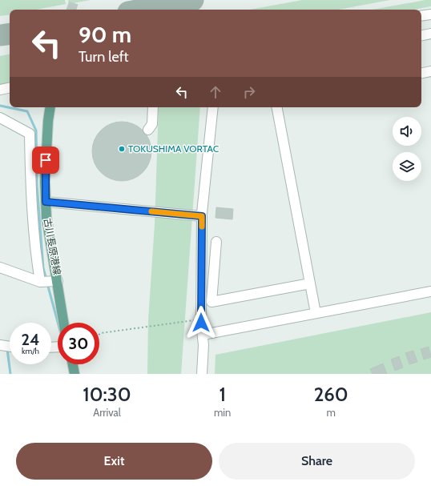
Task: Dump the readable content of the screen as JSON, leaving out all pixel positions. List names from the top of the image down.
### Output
{
  "streets": {
    "main road": ["古川長原港線"]
  },
  "places": ["TOKUSHIMA VORTAC"],
  "page": {
    "turn": ["90 m", "Turn left"],
    "speed": "24 km/h",
    "limit": "30",
    "eta": [
      "10:30",
      "Arrival",
      "1",
      "min",
      "260",
      "m"
    ],
    "buttons": ["Exit", "Share"]
  }
}
